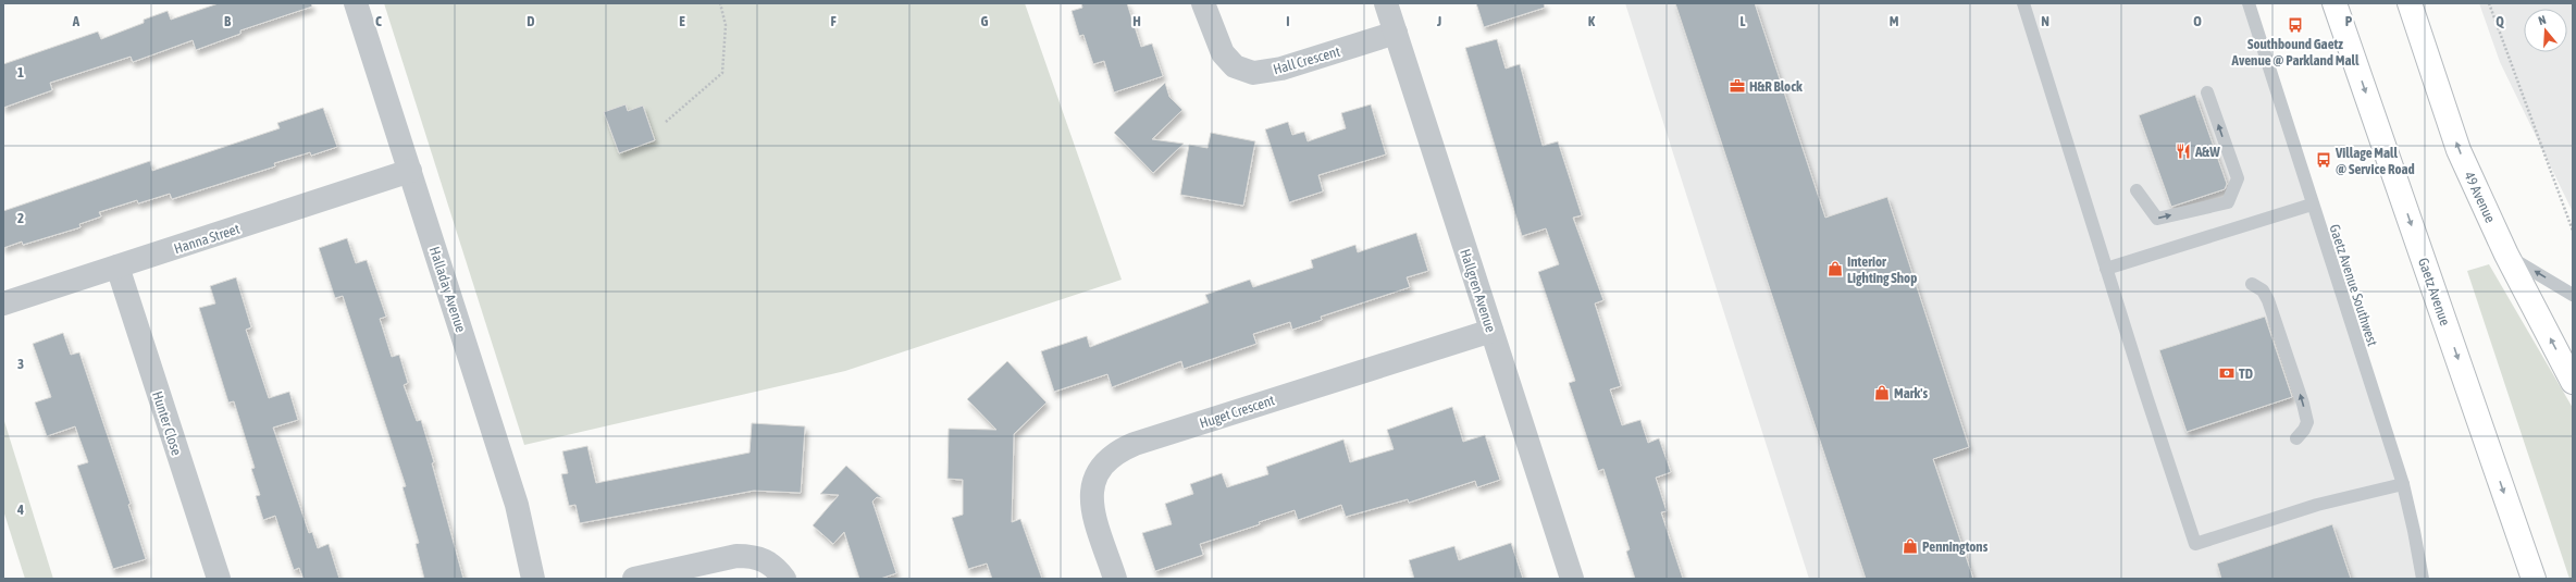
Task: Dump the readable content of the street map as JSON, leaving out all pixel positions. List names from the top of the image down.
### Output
{
  "streets": {
    "main road": ["49 Avenue", "Gaetz Avenue"],
    "street": [
      "Hall Crescent",
      "Hanna Street",
      "Halladay Avenue",
      "Hallgren Avenue",
      "Huget Crescent",
      "Hunter Close"
    ],
    "lane": ["Gaetz Avenue Southwest"]
  },
  "crossings": [
    ["Hall Crescent", "Hallgren Avenue"],
    ["Hanna Street", "Halladay Avenue"],
    ["Hanna Street", "Hunter Close"],
    ["Hallgren Avenue", "Huget Crescent"]
  ],
  "one_way": ["49 Avenue", "Gaetz Avenue"],
  "places": {
    "bus stop": ["Southbound Gaetz Avenue @ Parkland Mall", "Village Mall @ Service Road"],
    "office": ["H&R Block"],
    "restaurant": ["A&W"],
    "shop": ["Interior Lighting Shop", "Mark's", "Penningtons"],
    "bank": ["TD"]
  },
  "north": "top",
  "grid": {
    "columns": [
      "A",
      "B",
      "C",
      "D",
      "E",
      "F",
      "G",
      "H",
      "I",
      "J",
      "K",
      "L",
      "M",
      "N",
      "O",
      "P",
      "Q"
    ],
    "rows": [
      "1",
      "2",
      "3",
      "4"
    ]
  }
}
